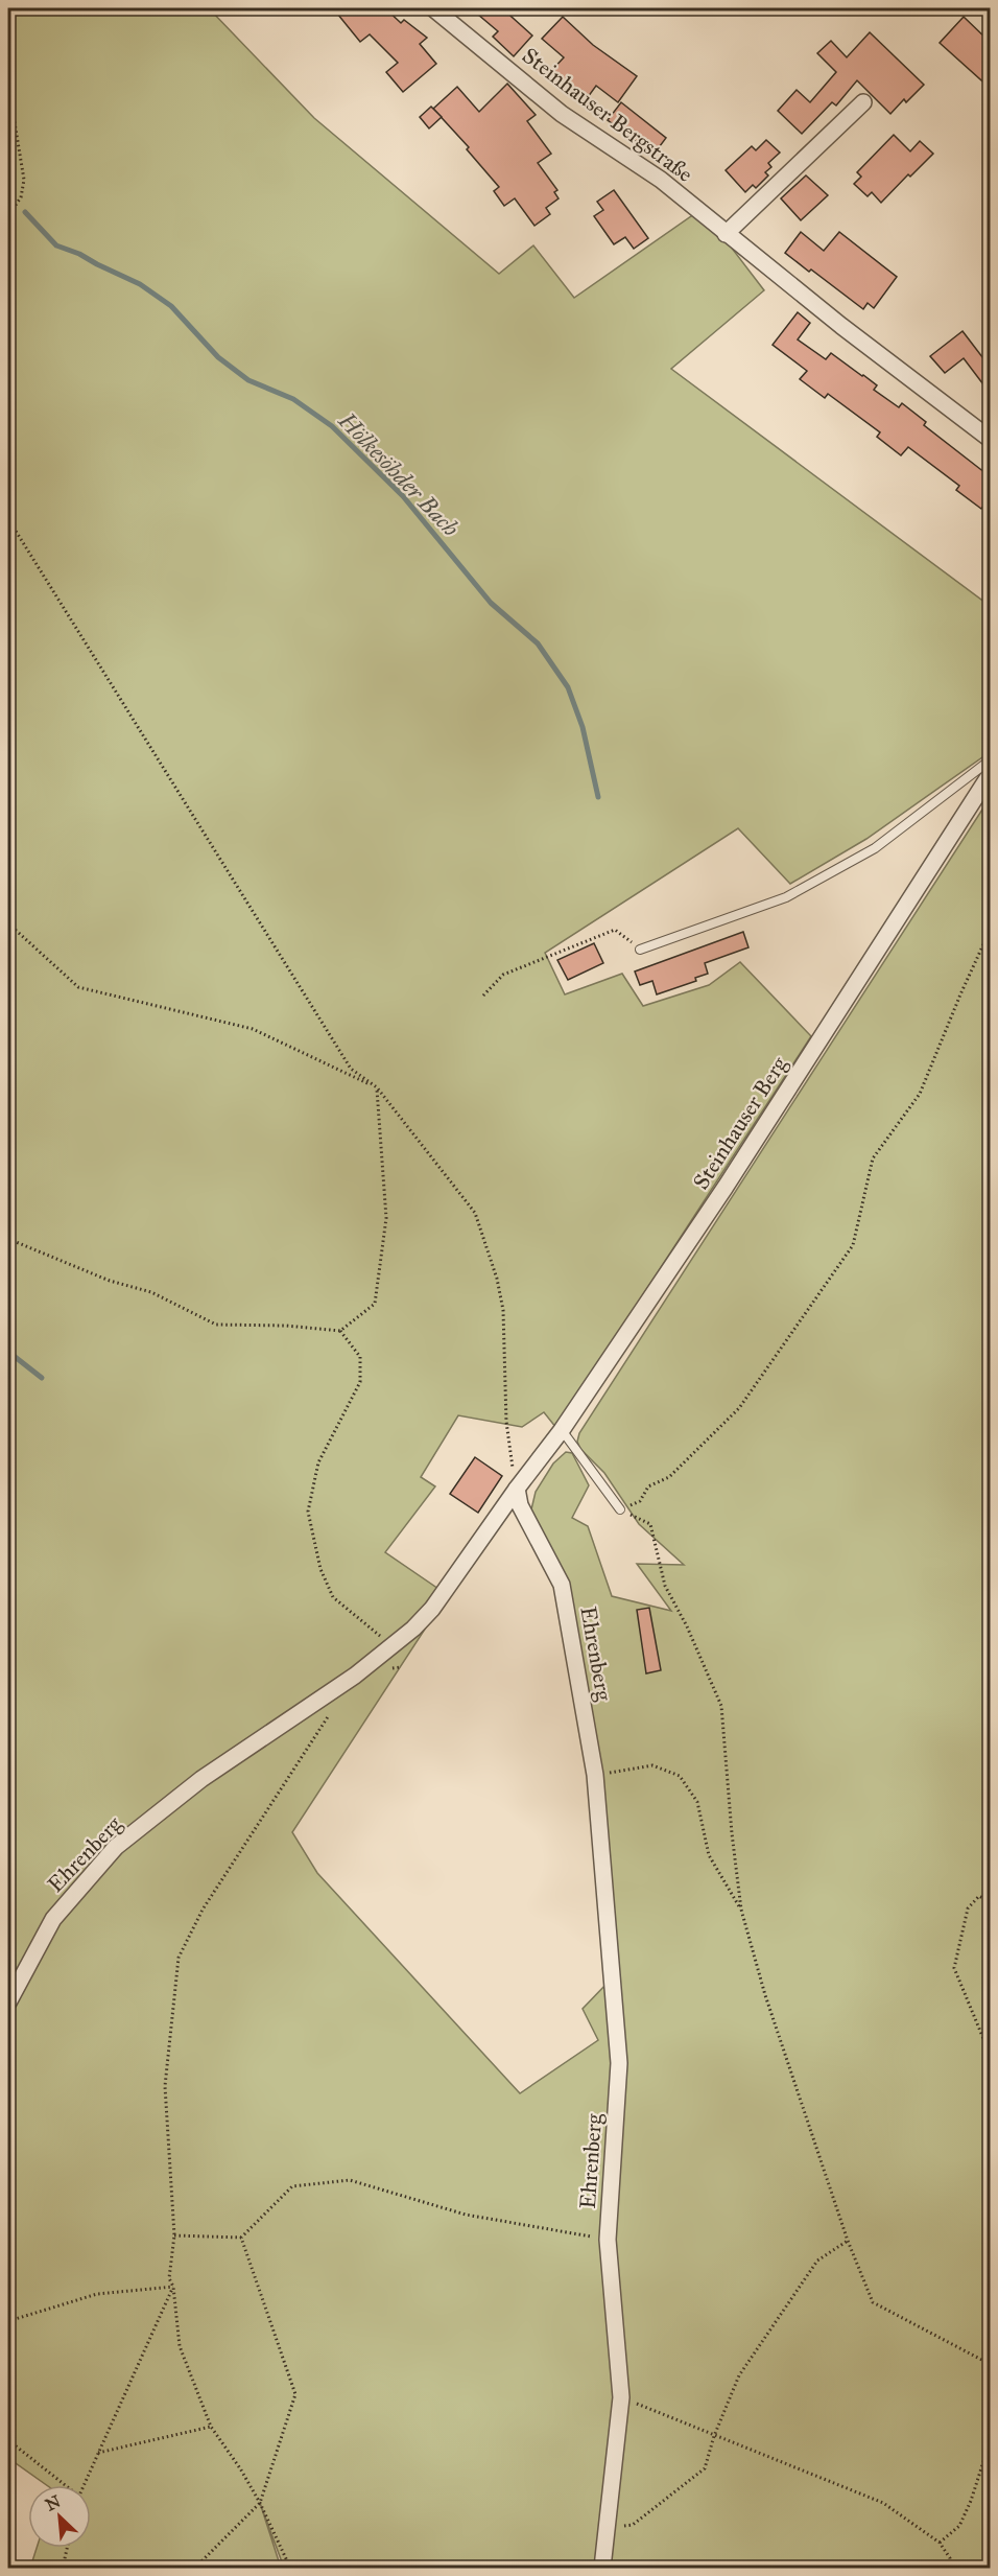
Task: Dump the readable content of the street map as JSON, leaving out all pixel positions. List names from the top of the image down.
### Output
{
  "streets": {
    "street": ["Steinhauser Bergstraße", "Steinhauser Berg", "Ehrenberg"]
  },
  "crossings": [
    ["Steinhauser Berg", "Ehrenberg"]
  ],
  "water": ["Hölkesöhder Bach"],
  "north": "top left"
}
